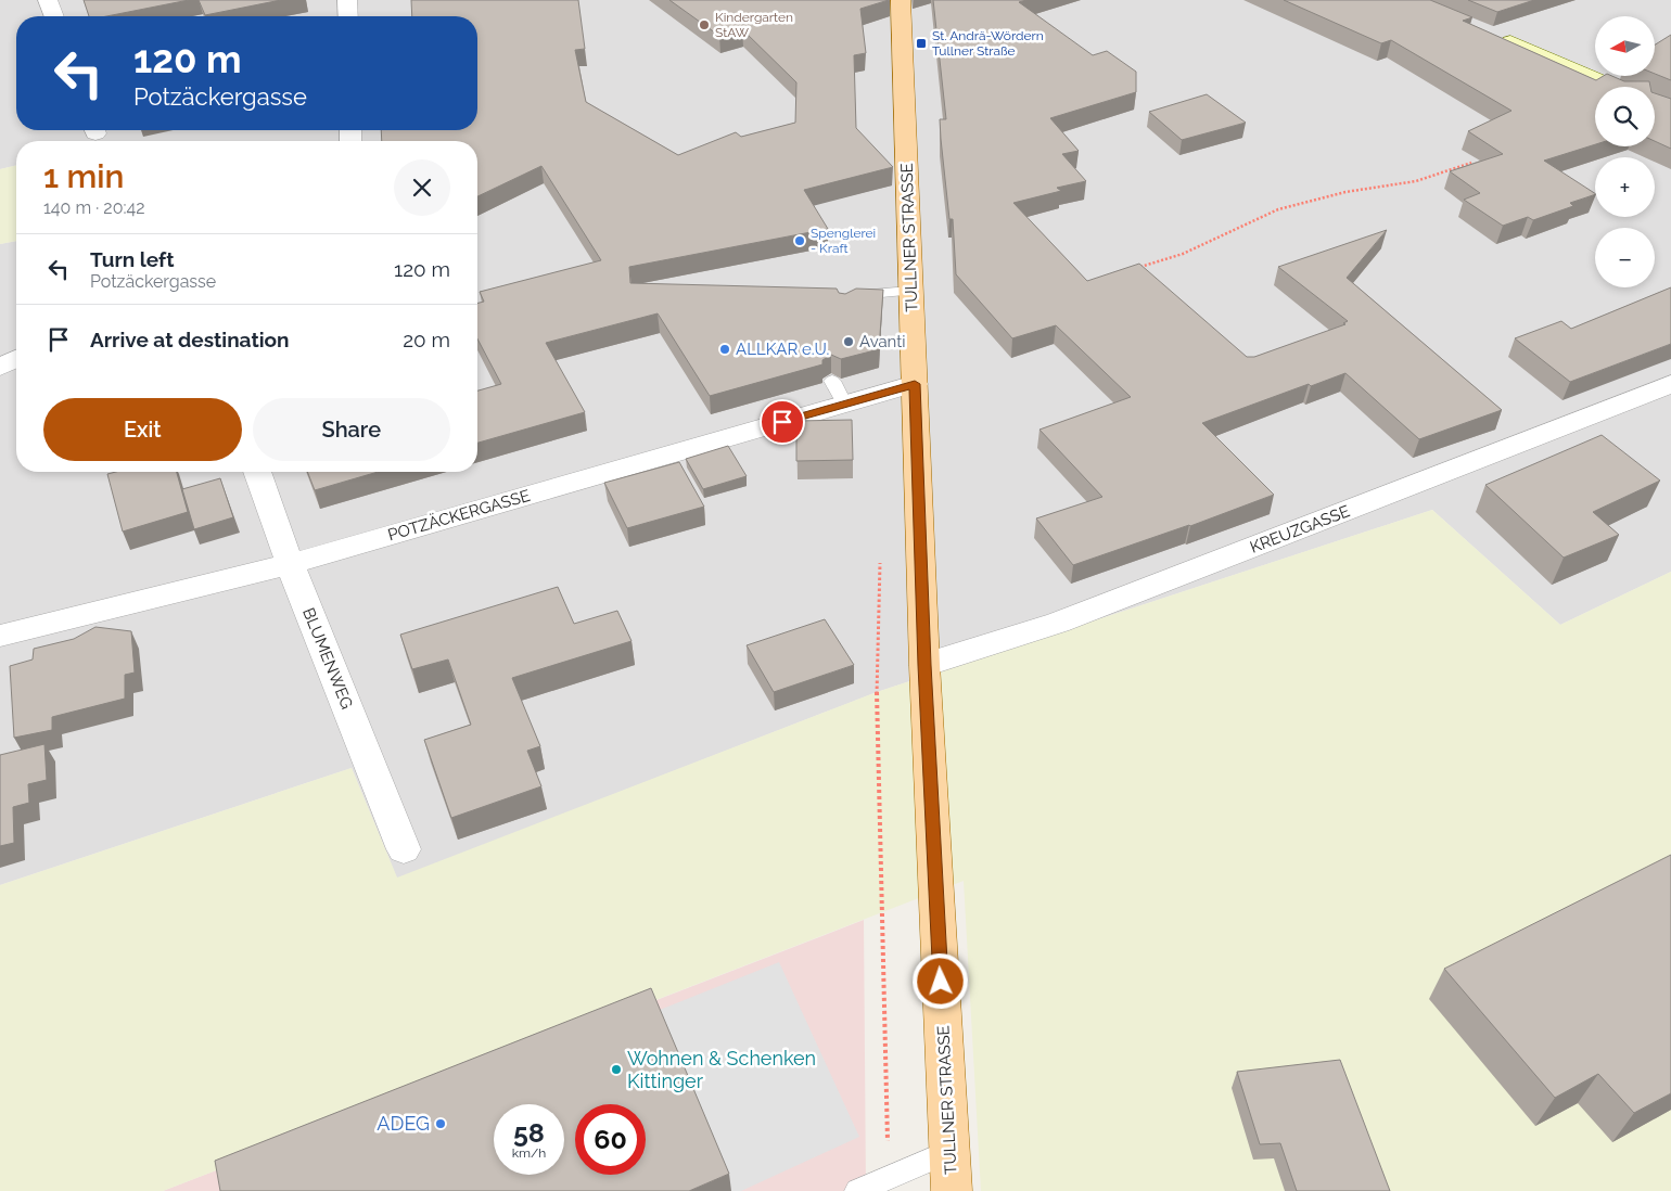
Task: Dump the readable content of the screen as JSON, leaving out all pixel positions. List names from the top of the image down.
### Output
{
  "streets": {
    "main road": ["TULLNER STRASSE"],
    "street": ["POTZÄCKERGASSE", "KREUZGASSE", "BLUMENWEG"]
  },
  "crossings": [
    ["TULLNER STRASSE", "POTZÄCKERGASSE"],
    ["TULLNER STRASSE", "KREUZGASSE"],
    ["POTZÄCKERGASSE", "BLUMENWEG"]
  ],
  "places": {
    "other": [
      "Kindergarten StAW",
      "Spenglerei - Kraft",
      "Avanti",
      "ALLKAR e.U.",
      "Wohnen & Schenken Kittinger",
      "ADEG"
    ],
    "transit": ["St. Andrä-Wördern Tullner Straße"]
  },
  "north": "left",
  "page": {
    "map_buttons": ["+", "−"],
    "turn": ["120 m", "Potzäckergasse"],
    "heading": ["1 min", "140 m · 20:42"],
    "list": [
      {
        "name": "Turn left",
        "note": "Potzäckergasse",
        "value": "120 m"
      },
      {
        "name": "Arrive at destination",
        "value": "20 m"
      }
    ],
    "buttons": ["Exit", "Share"],
    "speed": "58 km/h",
    "limit": "60"
  }
}
